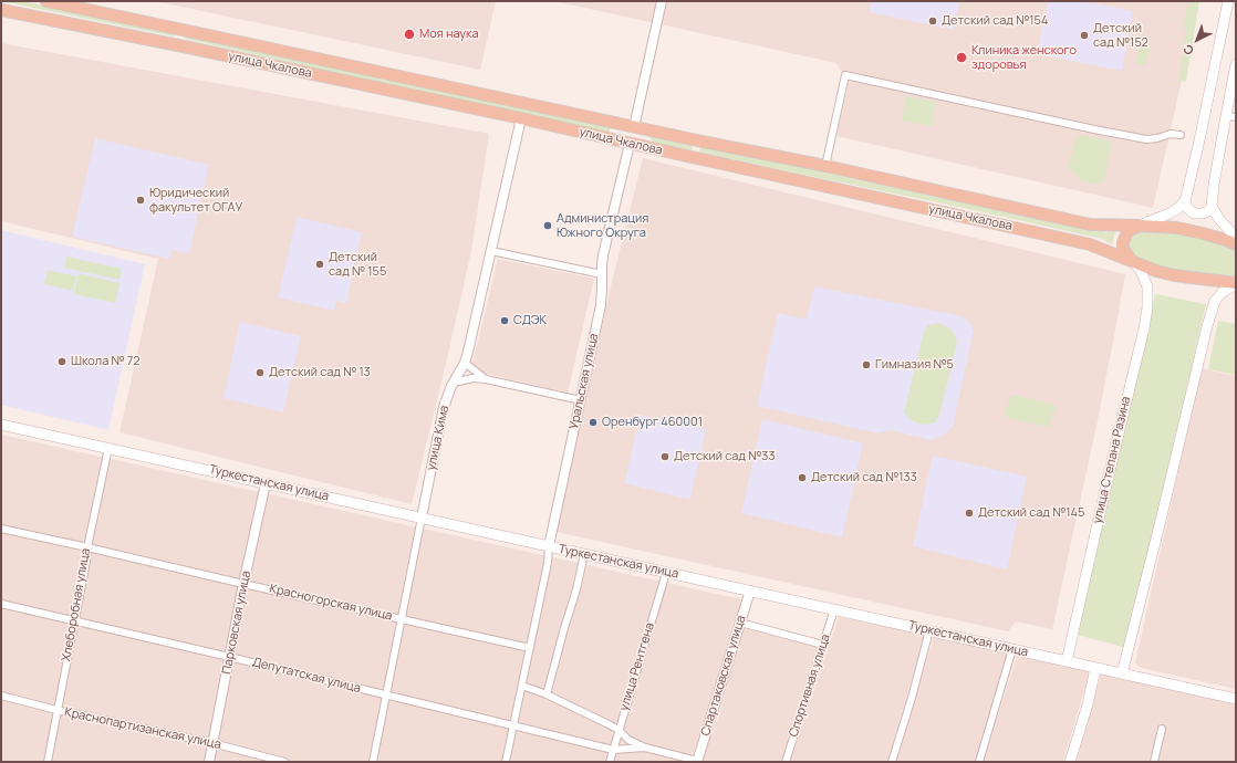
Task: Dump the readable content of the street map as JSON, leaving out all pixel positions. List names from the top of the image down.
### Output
{
  "streets": {
    "main road": [
      "улица Чкалова",
      "Уральская улица",
      "улица Степана Разина",
      "Туркестанская улица"
    ],
    "street": [
      "улица Кима",
      "Красногорская улица",
      "Хлеборобная улица",
      "Парковская улица",
      "улица Рентгена",
      "Депутатская улица",
      "Спартаковская улица",
      "Спортивная улица",
      "Краснопартизанская улица"
    ]
  },
  "crossings": [
    ["улица Чкалова", "Уральская улица"],
    ["улица Чкалова", "улица Кима"],
    ["улица Чкалова", "улица Степана Разина"],
    ["Уральская улица", "Туркестанская улица"],
    ["Уральская улица", "Красногорская улица"],
    ["Уральская улица", "Депутатская улица"],
    ["улица Кима", "Туркестанская улица"],
    ["улица Кима", "Красногорская улица"],
    ["улица Кима", "Депутатская улица"],
    ["улица Степана Разина", "Туркестанская улица"],
    ["Туркестанская улица", "Хлеборобная улица"],
    ["Туркестанская улица", "Парковская улица"],
    ["Туркестанская улица", "улица Рентгена"],
    ["Туркестанская улица", "Спартаковская улица"],
    ["Туркестанская улица", "Спортивная улица"],
    ["Красногорская улица", "Хлеборобная улица"],
    ["Красногорская улица", "Парковская улица"],
    ["Хлеборобная улица", "Депутатская улица"],
    ["Хлеборобная улица", "Краснопартизанская улица"],
    ["Парковская улица", "Депутатская улица"],
    ["Парковская улица", "Краснопартизанская улица"],
    ["улица Рентгена", "Депутатская улица"]
  ],
  "places": [
    "Детский сад №154",
    "Моя наука",
    "Детский сад №152",
    "Клиника женского здоровья",
    "Юридический факультет ОГАУ",
    "Администрация Южного Округа",
    "Детский сад № 155",
    "СДЭК",
    "Школа № 72",
    "Гимназия №5",
    "Детский сад № 13",
    "Оренбург 460001",
    "Детский сад №33",
    "Детский сад №133",
    "Детский сад №145"
  ],
  "north": "bottom left"
}
